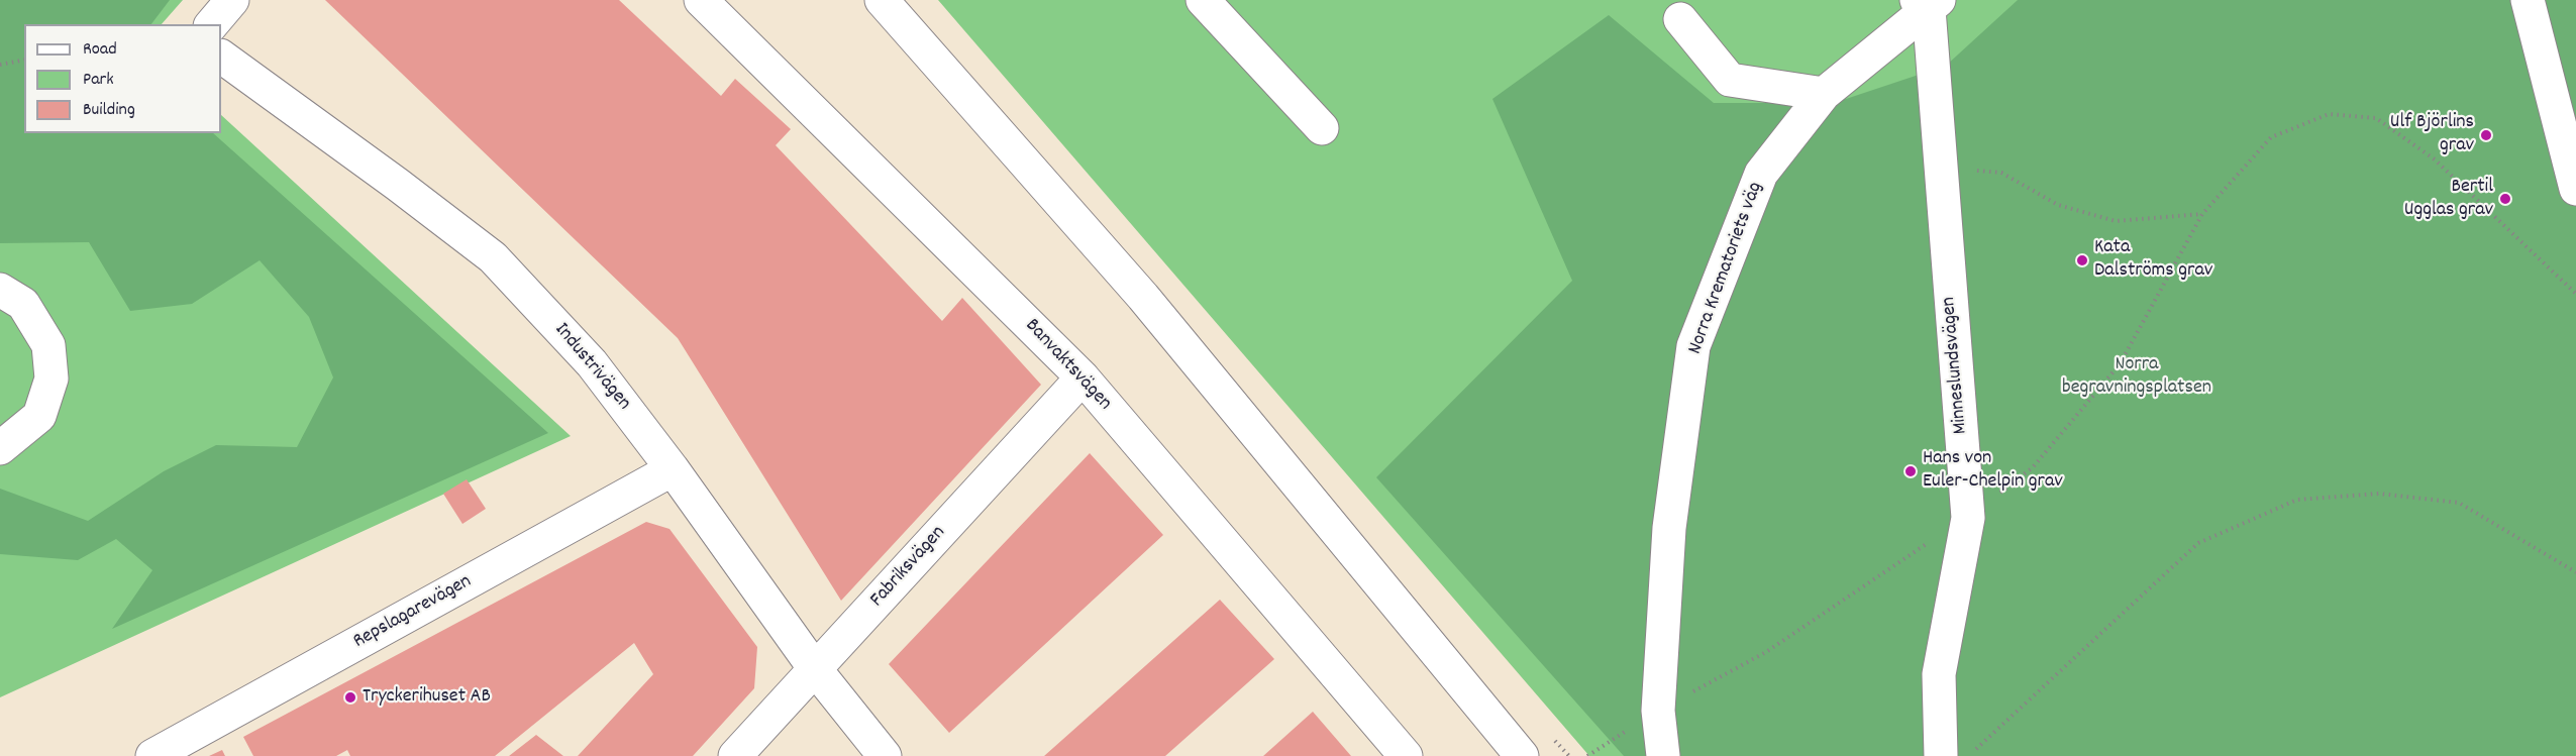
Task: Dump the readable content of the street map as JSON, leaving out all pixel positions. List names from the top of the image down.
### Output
{
  "streets": {
    "street": [
      "Norra Krematoriets väg",
      "Banvaktsvägen",
      "Minneslundsvägen",
      "Industrivägen",
      "Fabriksvägen",
      "Repslagarevägen"
    ]
  },
  "crossings": [
    ["Norra Krematoriets väg", "Minneslundsvägen"],
    ["Banvaktsvägen", "Fabriksvägen"],
    ["Industrivägen", "Fabriksvägen"],
    ["Industrivägen", "Repslagarevägen"]
  ],
  "parks": ["Norra begravningsplatsen"],
  "places": [
    "Ulf Björlins grav",
    "Bertil Ugglas grav",
    "Kata Dalströms grav",
    "Hans von Euler-Chelpin grav",
    "Tryckerihuset AB"
  ],
  "legend": ["Road", "Park", "Building"]
}
